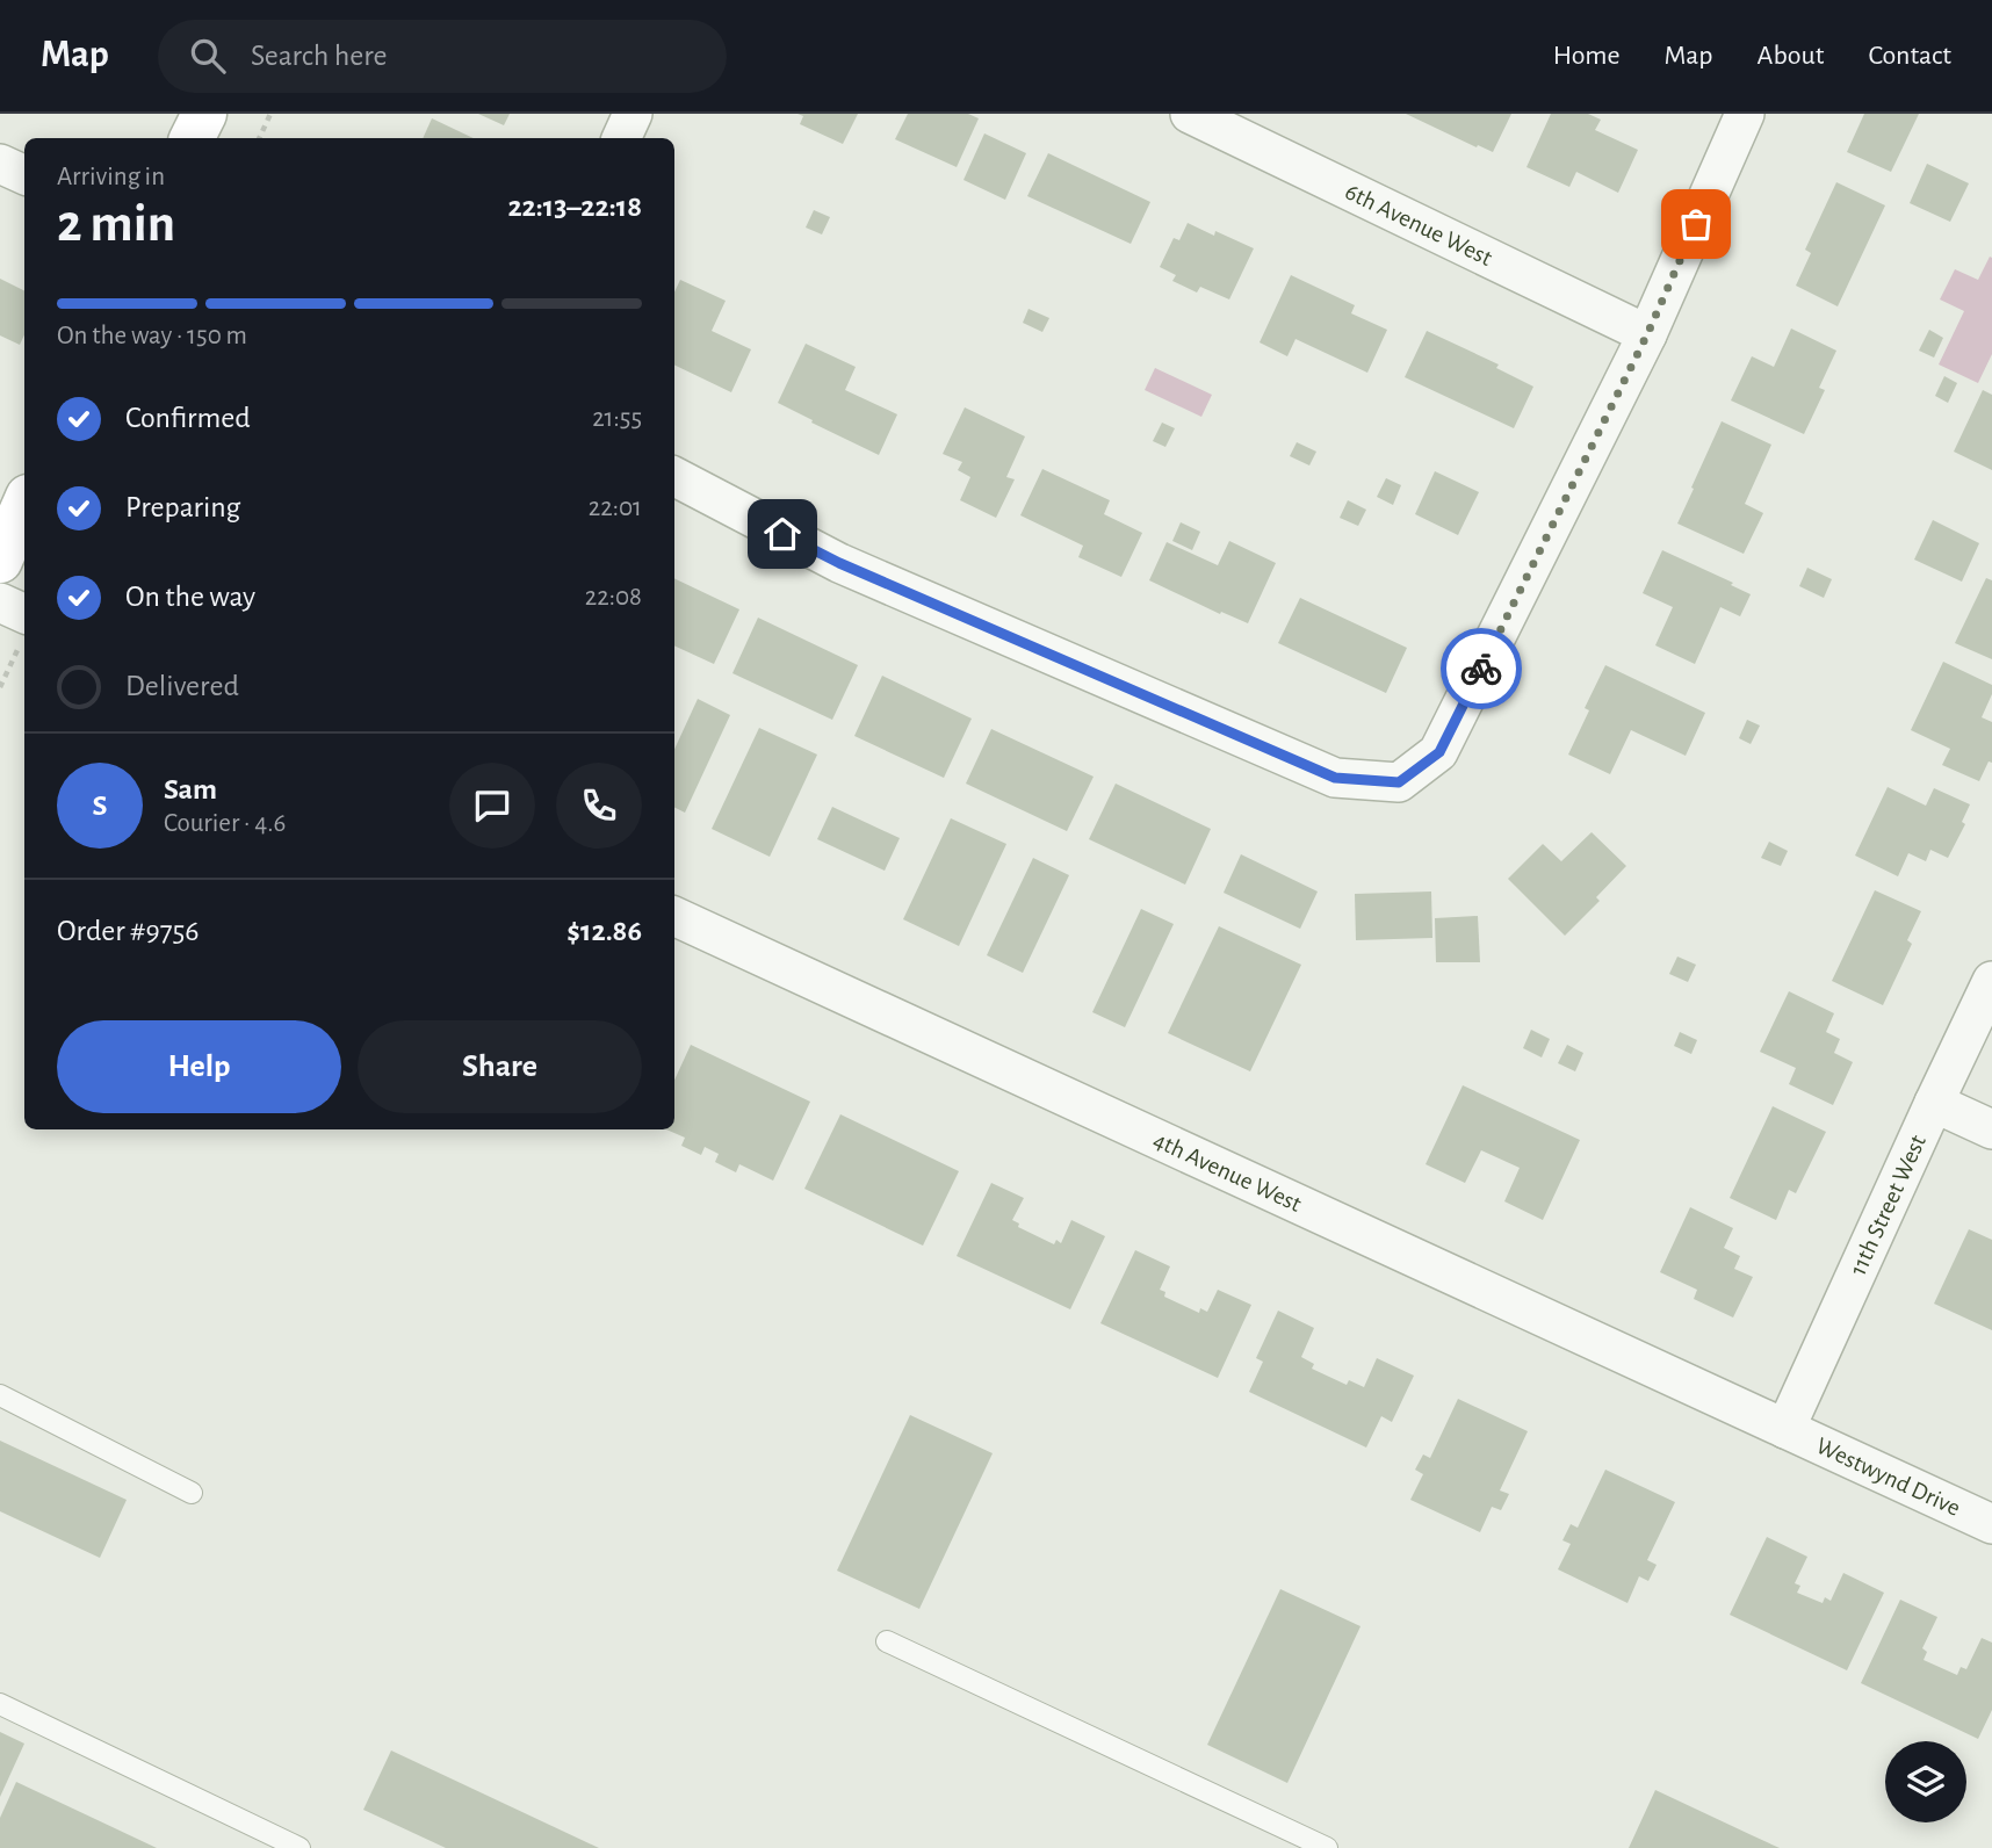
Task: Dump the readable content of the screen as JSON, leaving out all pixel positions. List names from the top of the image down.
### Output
{
  "streets": {
    "street": [
      "6th Avenue West",
      "4th Avenue West",
      "11th Street West",
      "Westwynd Drive"
    ]
  },
  "crossings": [
    ["4th Avenue West", "11th Street West"],
    ["4th Avenue West", "Westwynd Drive"],
    ["11th Street West", "Westwynd Drive"]
  ],
  "page": {
    "header": "Map",
    "search": "Search here",
    "nav": [
      "Home",
      "Map",
      "About",
      "Contact"
    ],
    "heading": ["2 min", "Arriving in", "22:13–22:18"],
    "panel": [
      "Sam",
      "Courier · 4.6",
      "Order #9756",
      "$12.86"
    ],
    "bar": "On the way · 150 m",
    "list": [
      ["Confirmed", "21:55"],
      ["Preparing", "22:01"],
      ["On the way", "22:08"],
      "Delivered"
    ],
    "round": "S",
    "buttons": ["Help", "Share"]
  }
}
